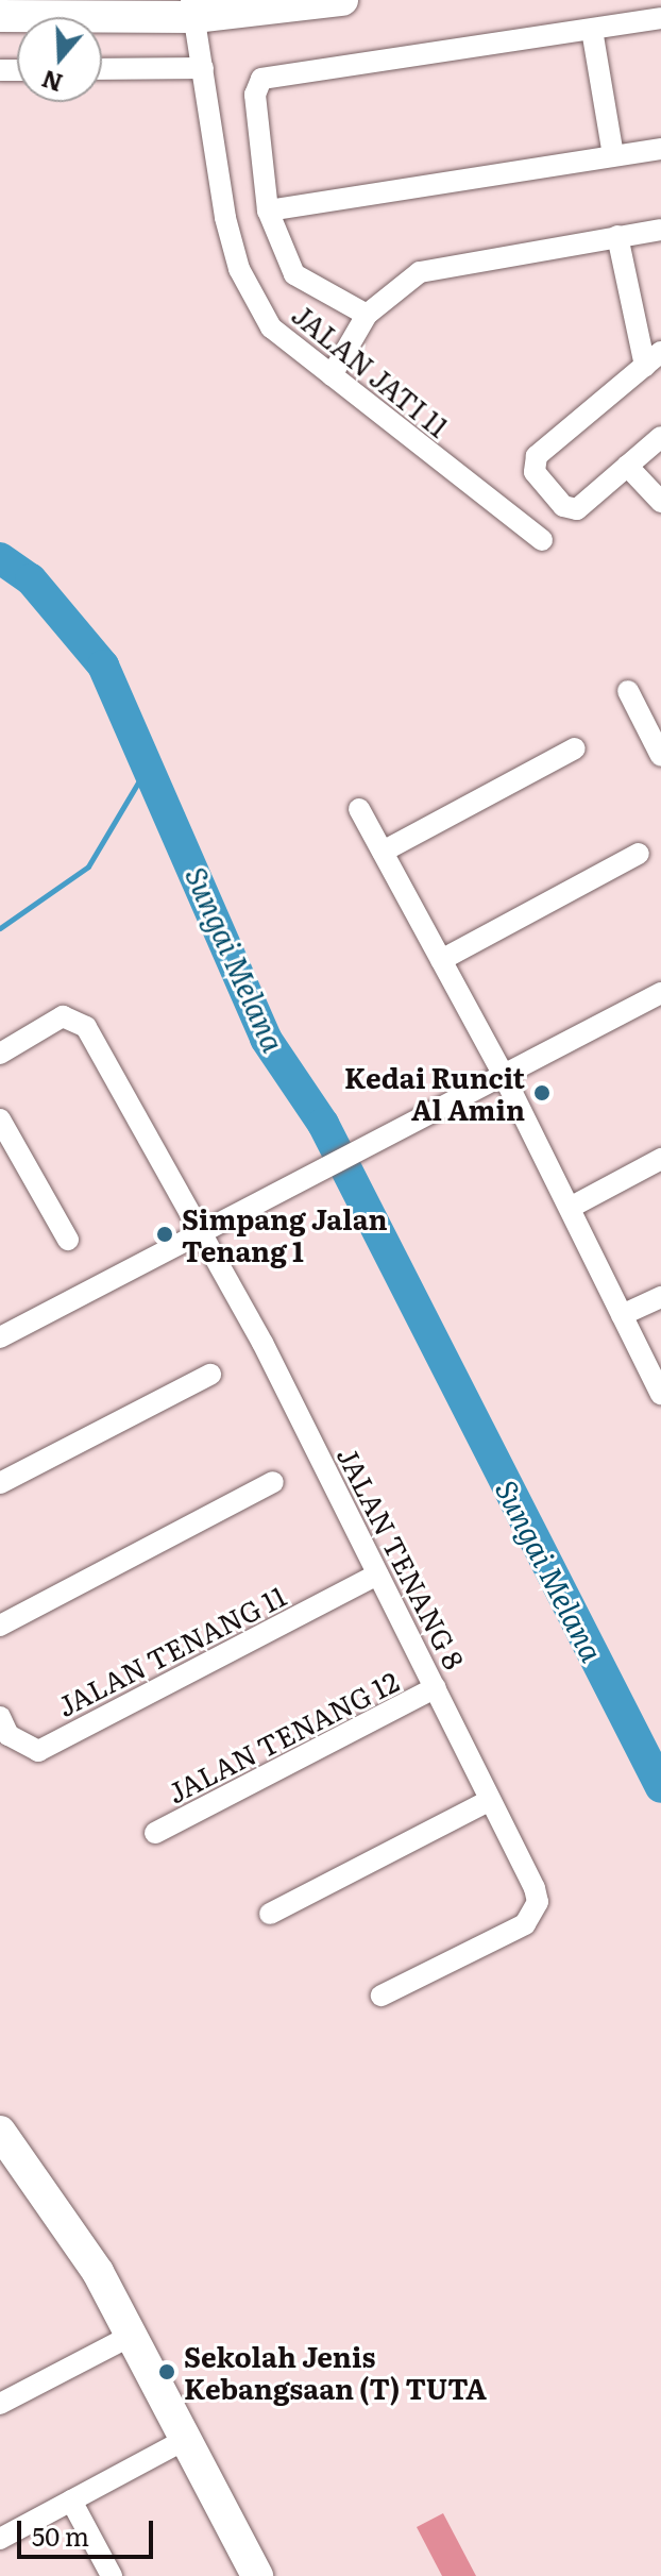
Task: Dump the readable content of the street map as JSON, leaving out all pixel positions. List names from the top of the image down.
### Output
{
  "streets": {
    "street": [
      "JALAN JATI 11",
      "JALAN TENANG 8",
      "JALAN TENANG 11",
      "JALAN TENANG 12"
    ]
  },
  "crossings": [
    ["JALAN TENANG 8", "JALAN TENANG 11"],
    ["JALAN TENANG 8", "JALAN TENANG 12"]
  ],
  "water": ["Sungai Melana"],
  "places": ["Kedai Runcit Al Amin", "Simpang Jalan Tenang 1", "Sekolah Jenis Kebangsaan (T) TUTA"],
  "scale_bar": "50 m",
  "north": "bottom"
}
